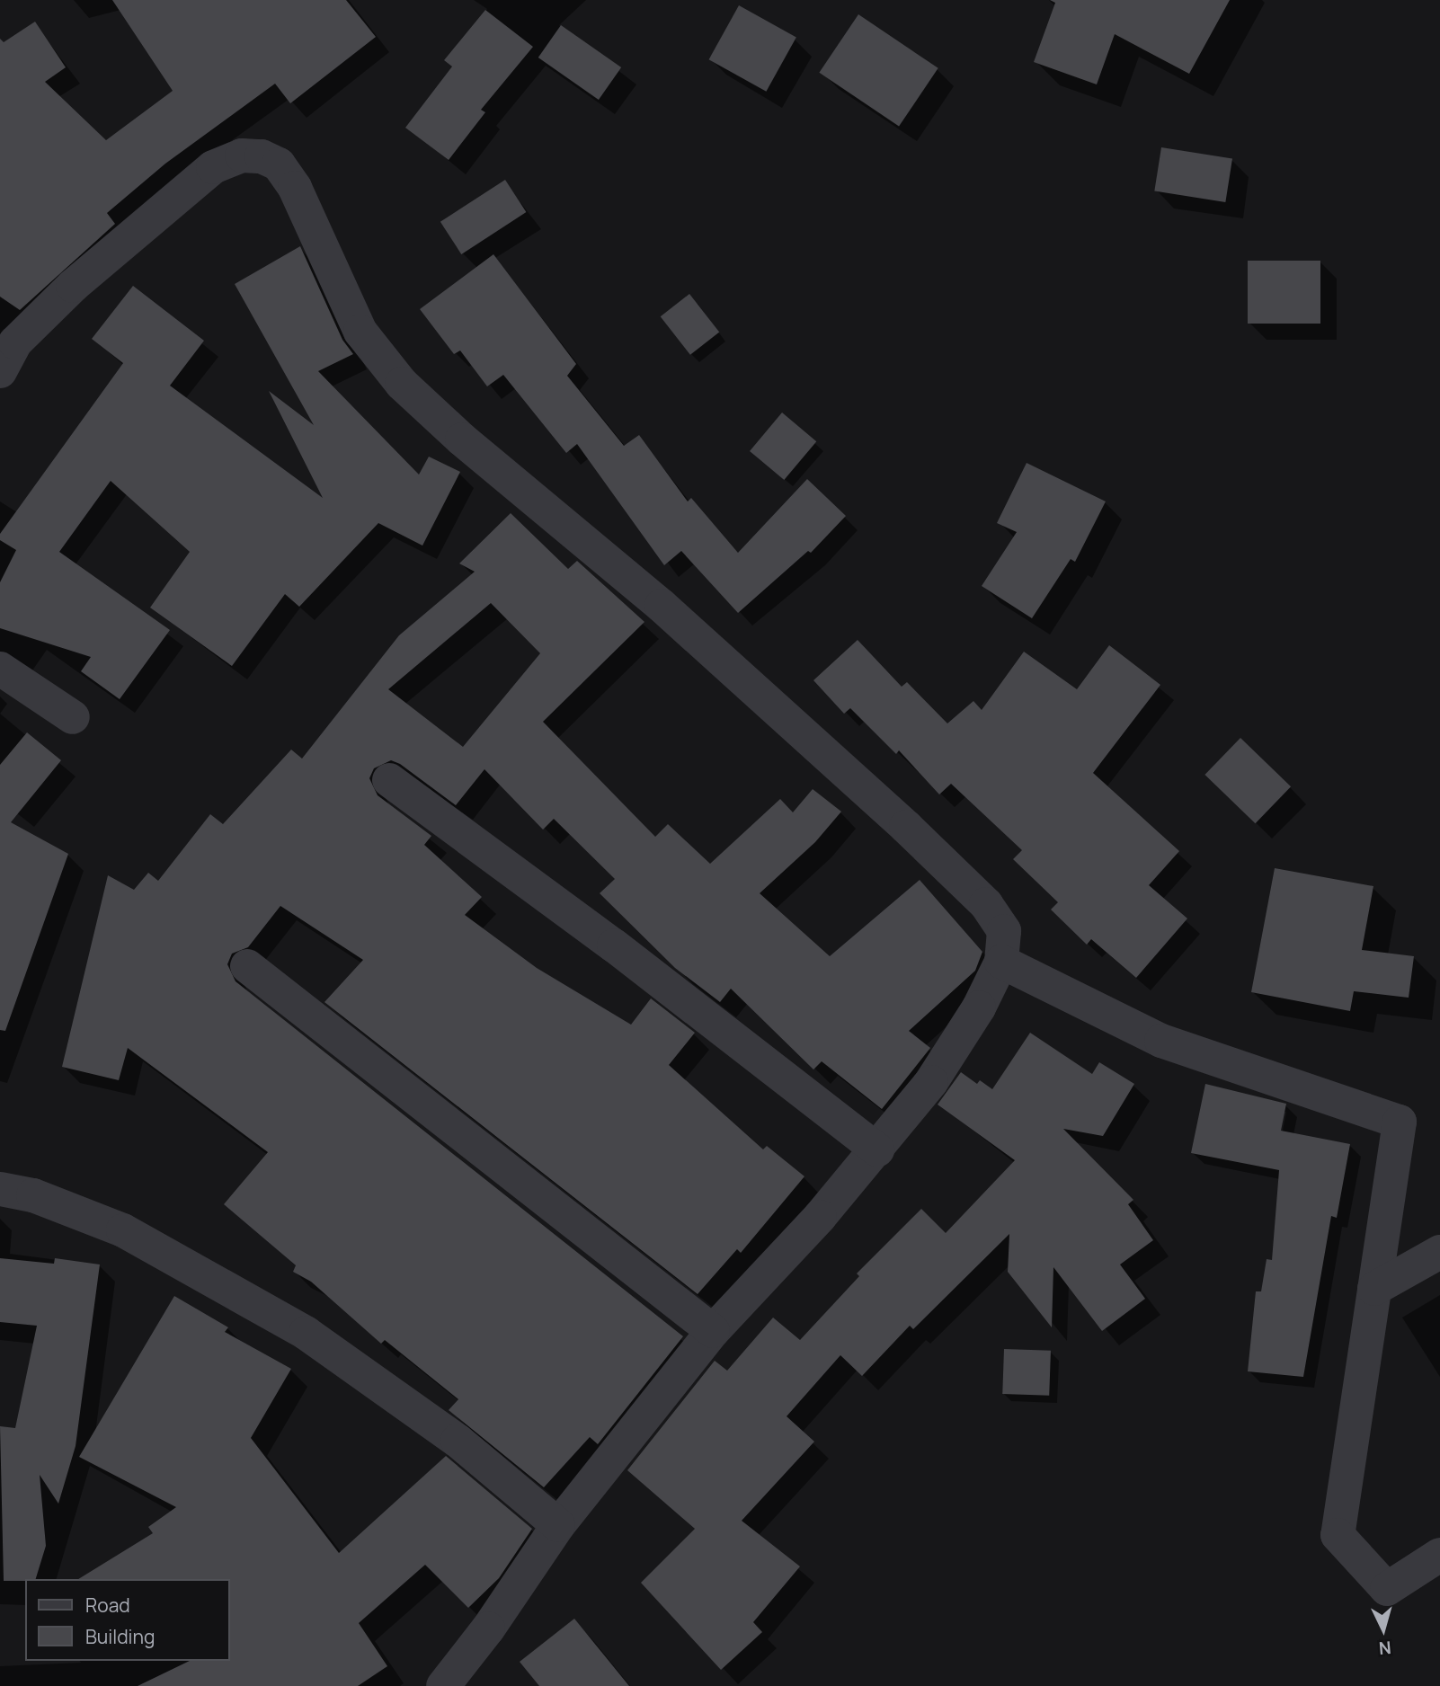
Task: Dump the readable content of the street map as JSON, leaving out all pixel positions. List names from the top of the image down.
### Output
{
  "legend": ["Road", "Building"],
  "north": "bottom"
}
